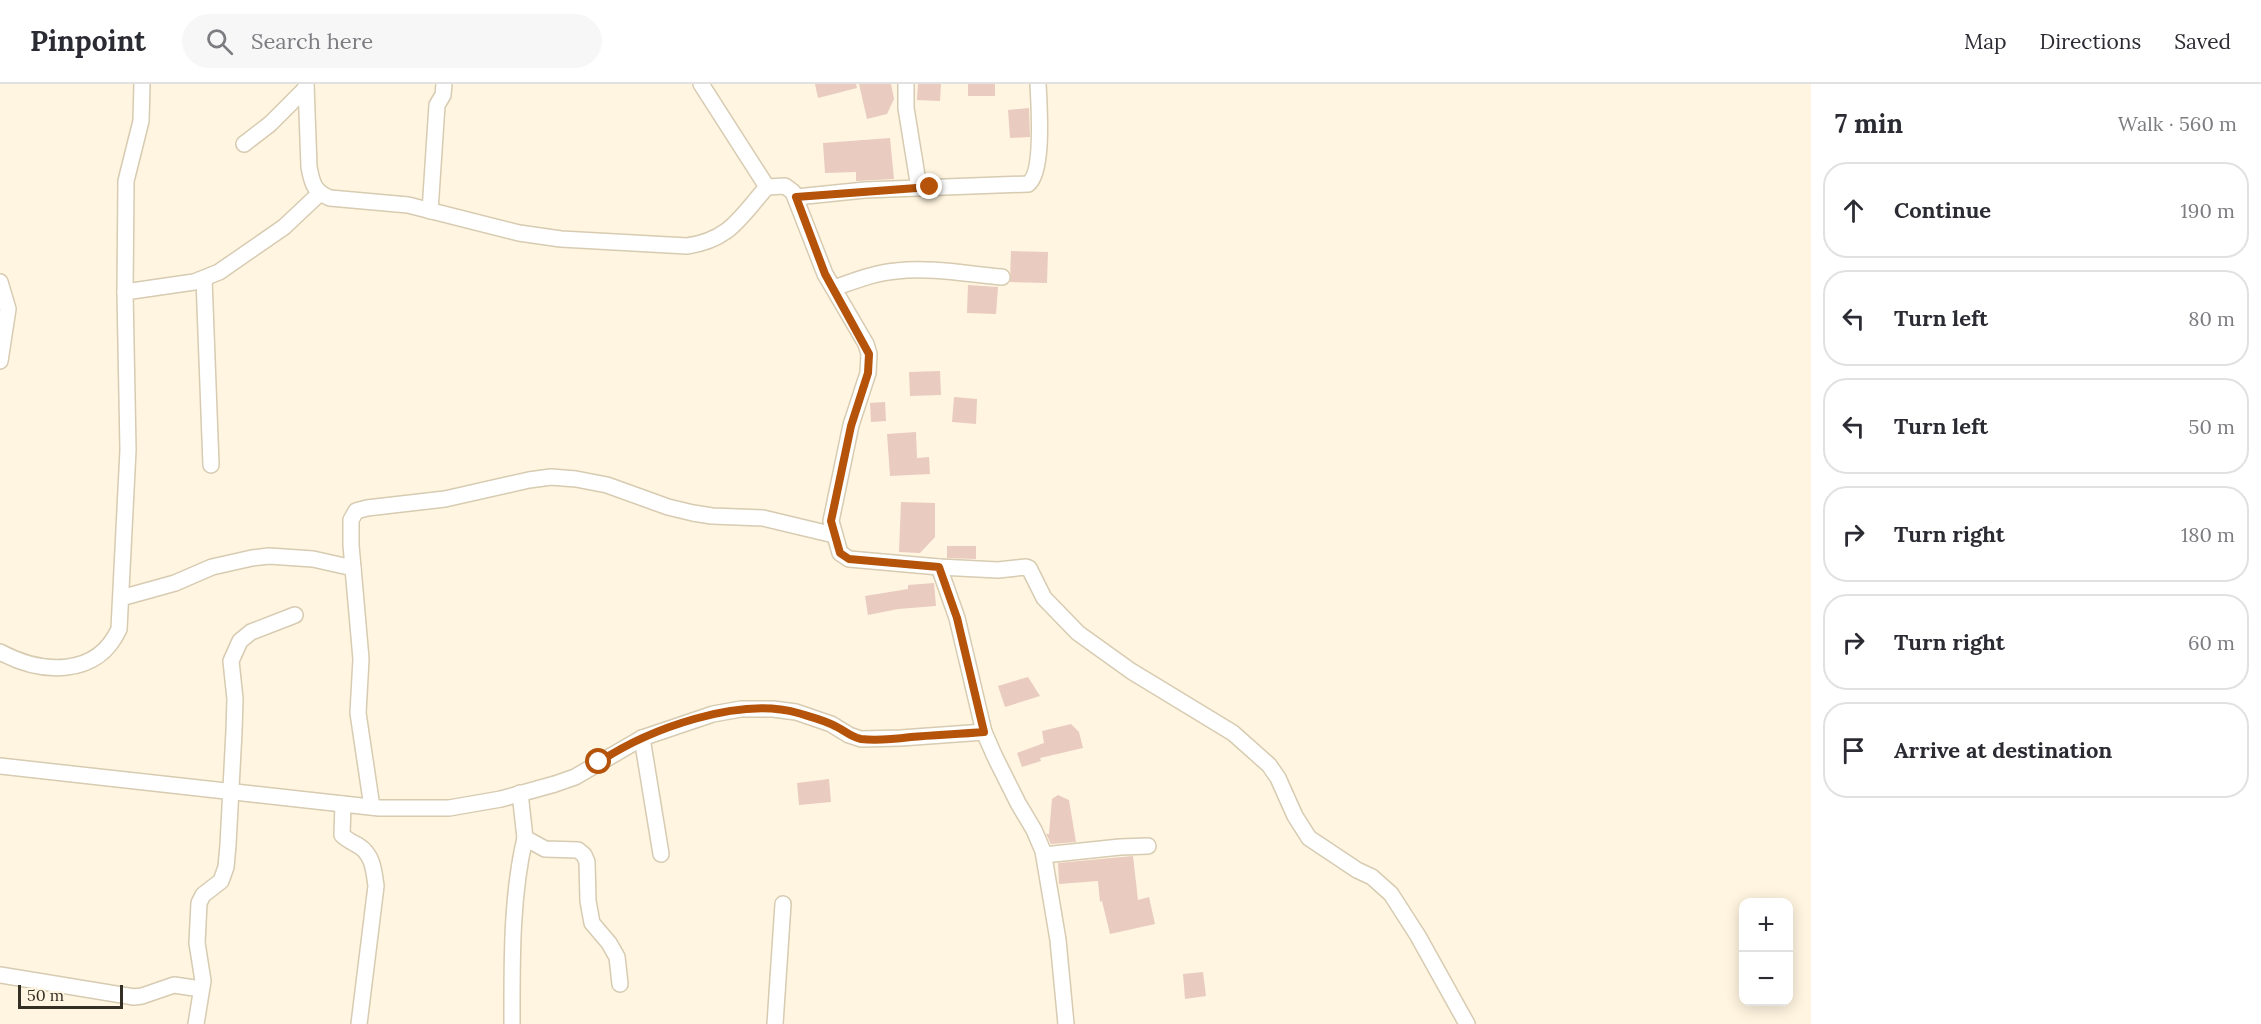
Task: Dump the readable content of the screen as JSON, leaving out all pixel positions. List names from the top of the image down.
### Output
{
  "scale_bar": "50 m",
  "page": {
    "header": "Pinpoint",
    "search": "Search here",
    "nav": ["Map", "Directions", "Saved"],
    "heading": ["7 min", "Walk · 560 m"],
    "list": [
      ["Continue", "190 m"],
      ["Turn left", "80 m"],
      ["Turn left", "50 m"],
      ["Turn right", "180 m"],
      ["Turn right", "60 m"],
      "Arrive at destination"
    ],
    "map_buttons": ["+", "−"],
    "scale": "50 m"
  }
}
